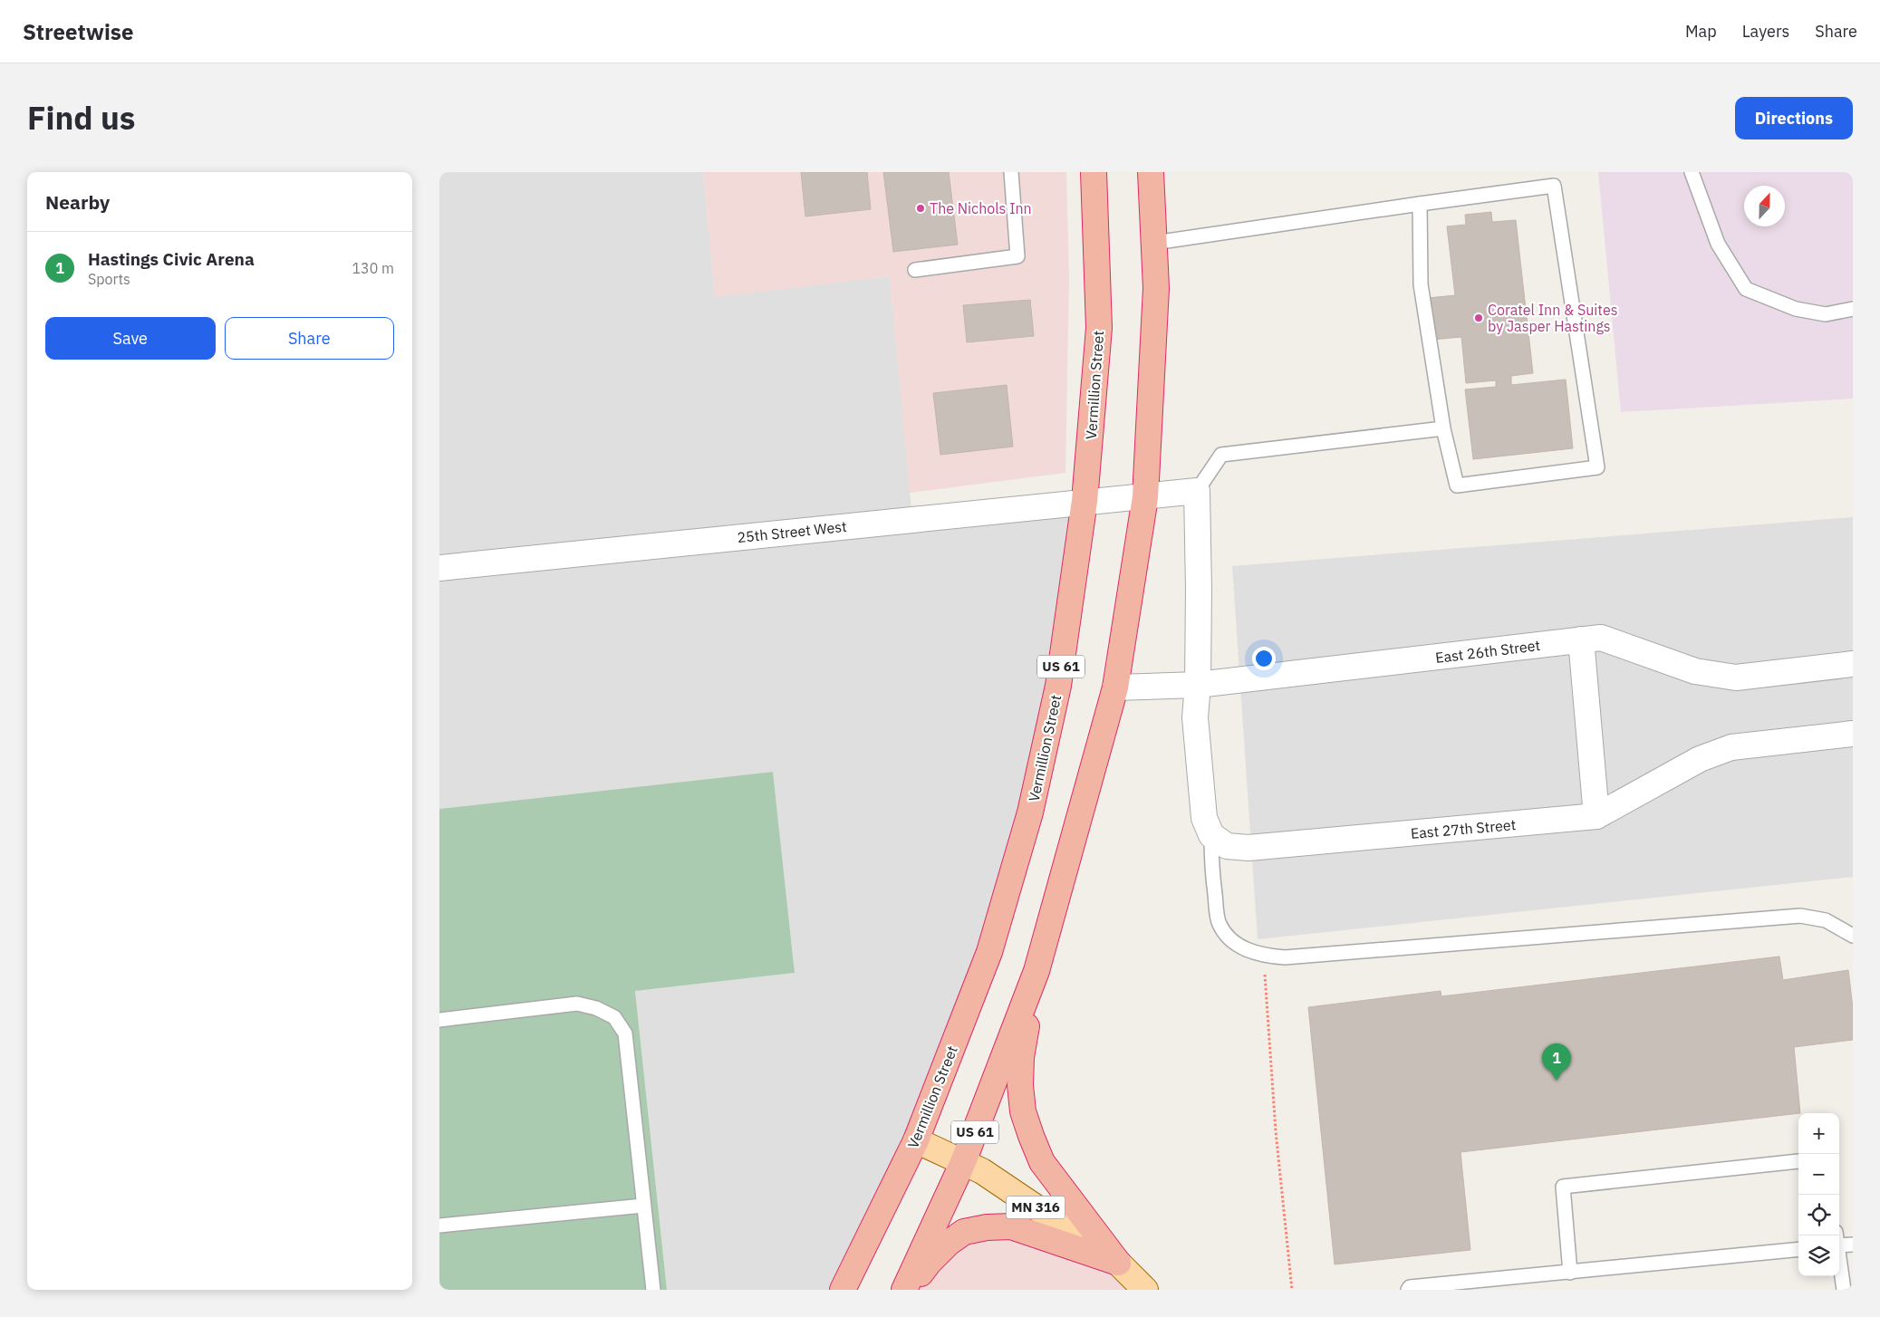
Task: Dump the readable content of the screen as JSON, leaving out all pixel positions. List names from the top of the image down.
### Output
{
  "streets": {
    "highway": ["Vermillion Street", "US 61"],
    "main road": ["MN 316"],
    "street": ["25th Street West", "East 26th Street", "East 27th Street"]
  },
  "crossings": [
    ["Vermillion Street", "25th Street West"],
    ["Vermillion Street", "MN 316"],
    ["25th Street West", "US 61"],
    ["East 26th Street", "US 61"],
    ["US 61", "MN 316"]
  ],
  "places": ["The Nichols Inn", "Coratel Inn & Suites by Jasper Hastings"],
  "north": "top",
  "page": {
    "header": "Streetwise",
    "nav": ["Map", "Layers", "Share"],
    "title": "Find us",
    "buttons": [
      "Directions",
      ["Save", "Share"]
    ],
    "heading": "Nearby",
    "list": [
      {
        "mark": "1",
        "name": "Hastings Civic Arena",
        "note": "Sports",
        "value": "130 m"
      }
    ],
    "pins": "1",
    "map_buttons": ["+", "−"]
  }
}
